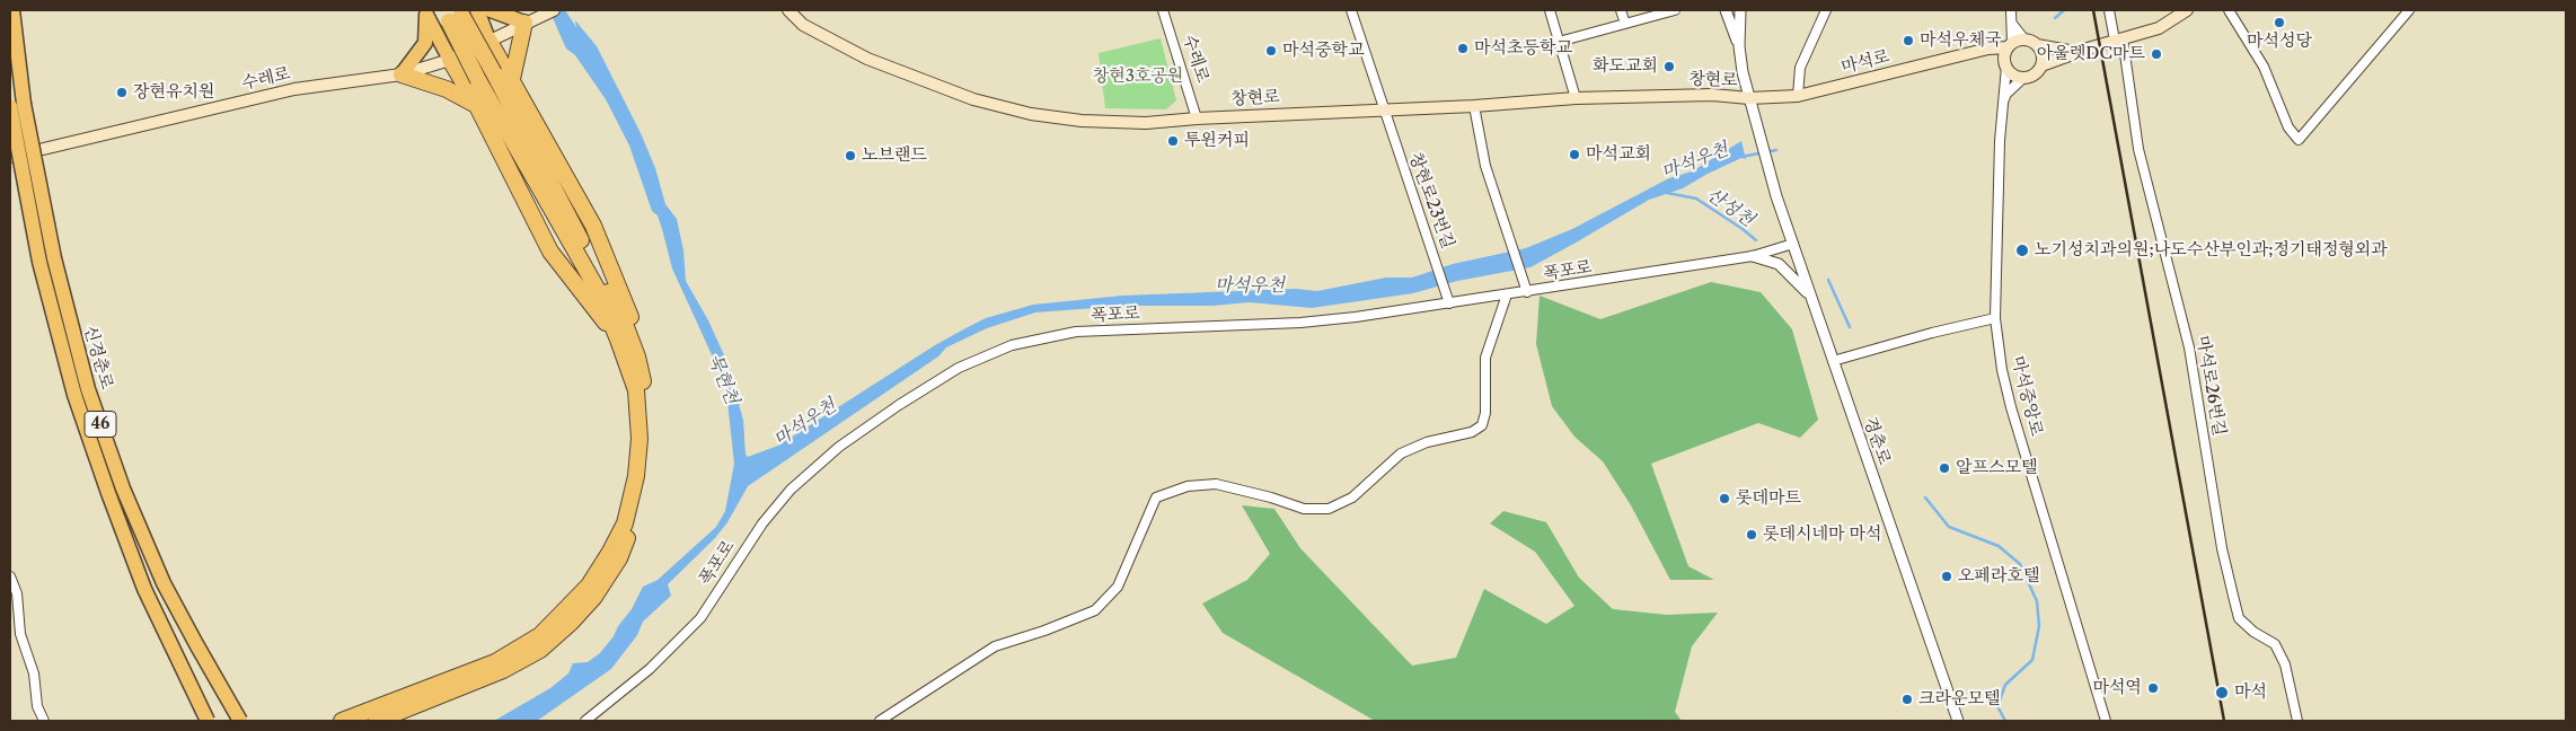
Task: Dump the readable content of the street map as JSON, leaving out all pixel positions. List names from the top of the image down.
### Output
{
  "streets": {
    "highway": ["신경춘로", "46"],
    "main road": ["수레로", "마석로", "창현로"],
    "street": [
      "창현로23번길",
      "폭포로",
      "마석로26번길",
      "마석중앙로",
      "경춘로"
    ]
  },
  "crossings": [
    ["수레로", "창현로"],
    ["마석로", "창현로"],
    ["마석로", "마석중앙로"],
    ["마석로", "경춘로"],
    ["창현로", "창현로23번길"],
    ["창현로", "경춘로"],
    ["창현로23번길", "폭포로"],
    ["폭포로", "경춘로"]
  ],
  "water": ["마석우천", "산성천", "묵현천"],
  "parks": ["창현3호공원"],
  "places": [
    "마석성당",
    "마석우체국",
    "마석초등학교",
    "마석중학교",
    "아울렛DC마트",
    "화도교회",
    "장현유치원",
    "투윈커피",
    "마석교회",
    "노브랜드",
    "노기성치과의원;나도수산부인과;정기태정형외과",
    "알프스모텔",
    "롯데마트",
    "롯데시네마 마석",
    "오페라호텔",
    "마석역",
    "마석",
    "크라운모텔"
  ]
}
